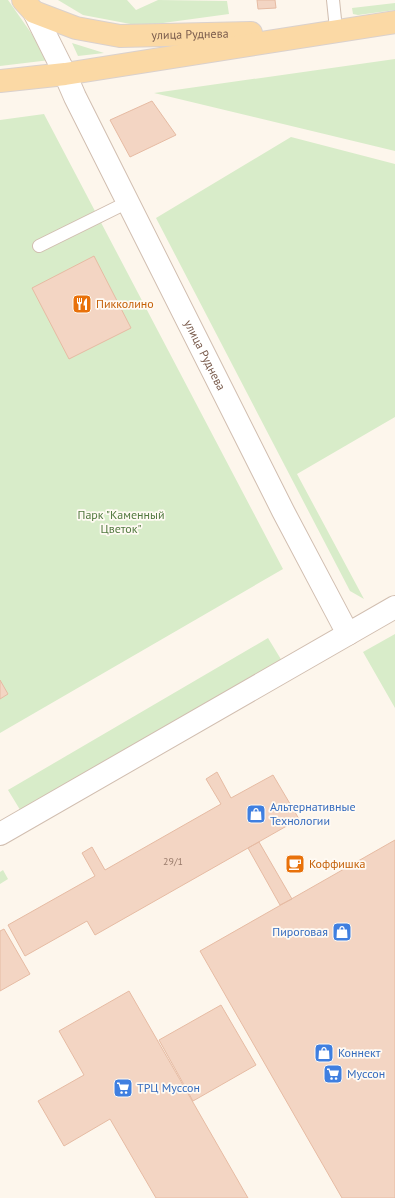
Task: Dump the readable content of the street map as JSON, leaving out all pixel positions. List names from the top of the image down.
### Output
{
  "streets": {
    "main road": ["улица Руднева"]
  },
  "parks": ["Парк \"Каменный Цветок\""],
  "places": {
    "restaurant": ["Пикколино"],
    "shop": ["Альтернативные Технологии", "Пироговая", "Коннект"],
    "cafe": ["Коффишка"],
    "supermarket": ["Муссон", "ТРЦ Муссон"]
  },
  "house_numbers": ["29/1"]
}
